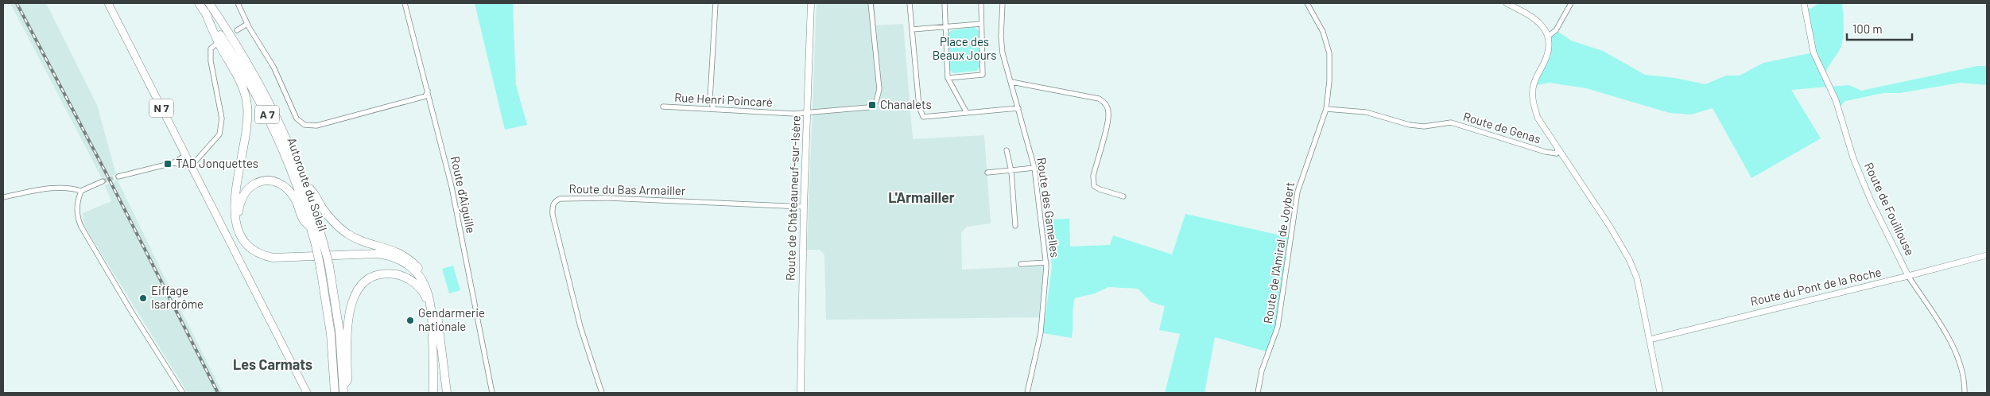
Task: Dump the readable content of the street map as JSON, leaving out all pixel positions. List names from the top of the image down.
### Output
{
  "streets": {
    "highway": ["A 7", "Autoroute du Soleil"],
    "main road": ["N 7", "Route de Châteauneuf-sur-Isère"],
    "street": [
      "Rue Henri Poincaré",
      "Route de Genas",
      "Route du Bas Armailler",
      "Route d'Aiguille",
      "Route des Gamelles",
      "Route de Fouillouse",
      "Route de l'Amiral de Joybert",
      "Route du Pont de la Roche"
    ]
  },
  "crossings": [
    ["Rue Henri Poincaré", "Route de Châteauneuf-sur-Isère"],
    ["Route de Genas", "Route de l'Amiral de Joybert"],
    ["Route du Bas Armailler", "Route de Châteauneuf-sur-Isère"],
    ["Route de Fouillouse", "Route du Pont de la Roche"]
  ],
  "districts": ["L'Armailler", "Les Carmats"],
  "parks": ["Place des Beaux Jours"],
  "places": {
    "transit": ["Chanalets", "TAD Jonquettes"],
    "other": ["Eiffage Isardrôme", "Gendarmerie nationale"]
  },
  "scale_bar": "100 m"
}
